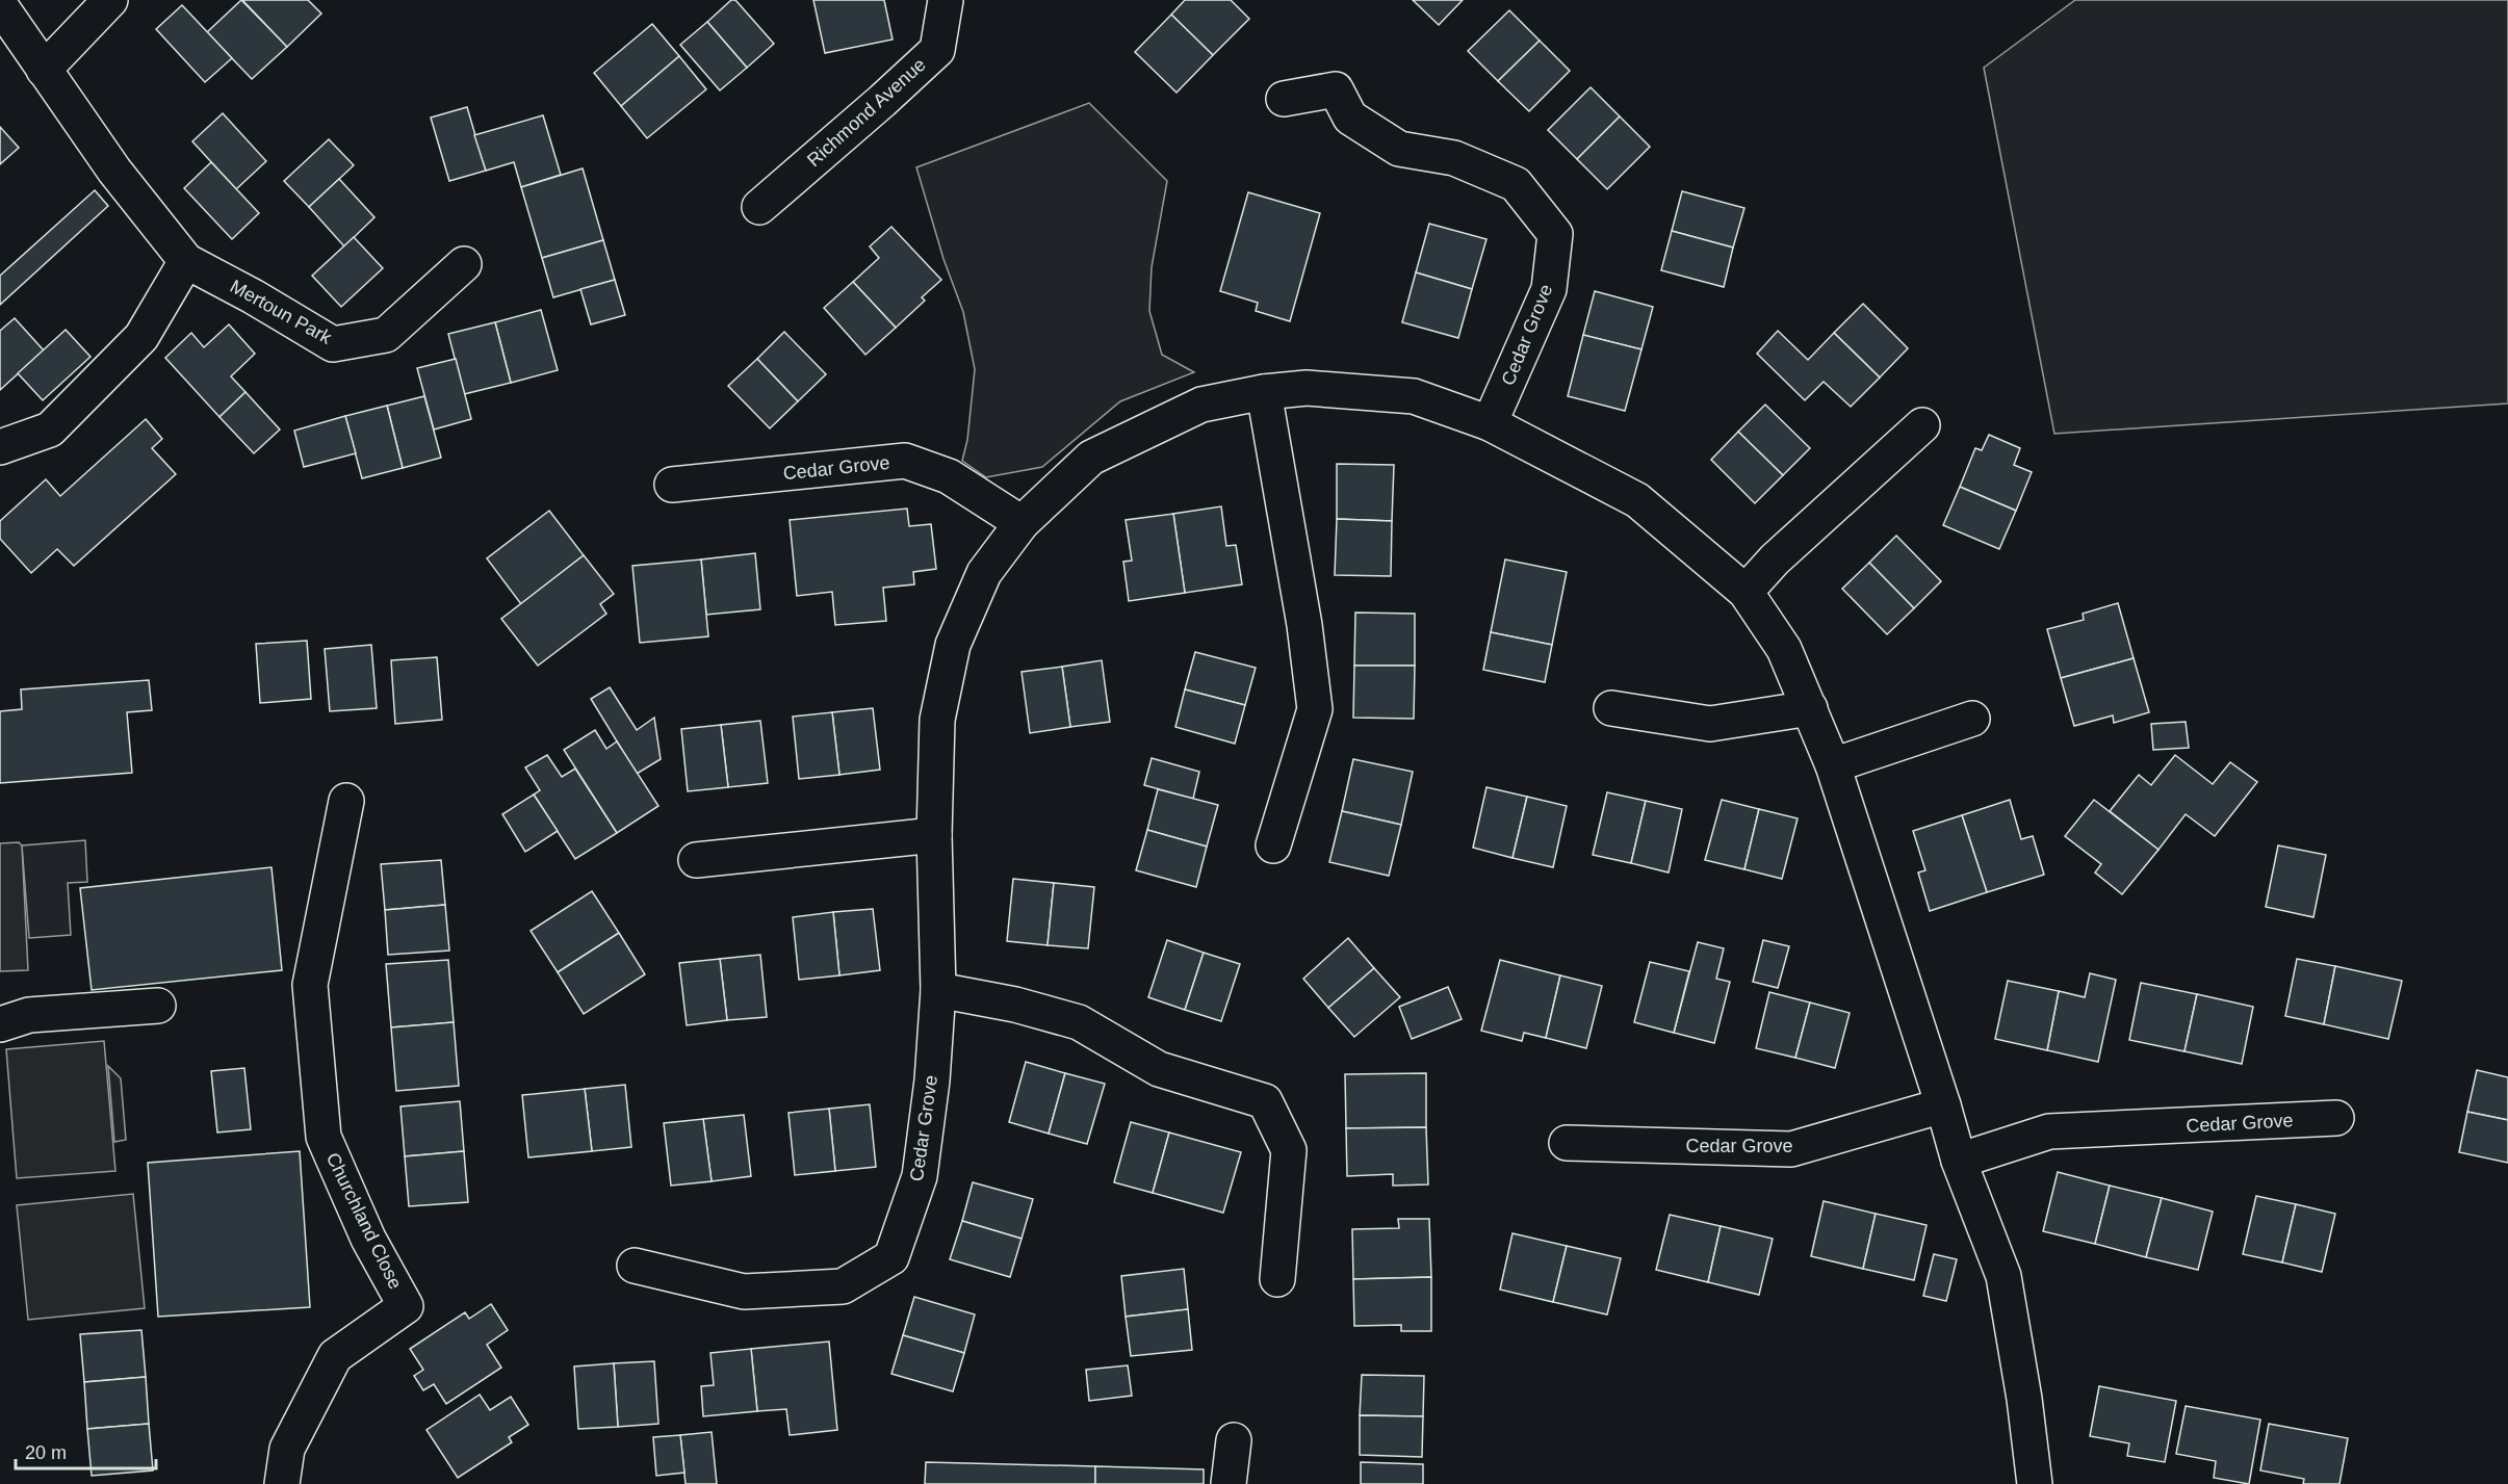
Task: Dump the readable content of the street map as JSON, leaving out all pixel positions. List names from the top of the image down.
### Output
{
  "streets": {
    "street": [
      "Richmond Avenue",
      "Mertoun Park",
      "Cedar Grove",
      "Churchland Close"
    ]
  },
  "scale_bar": "20 m"
}
